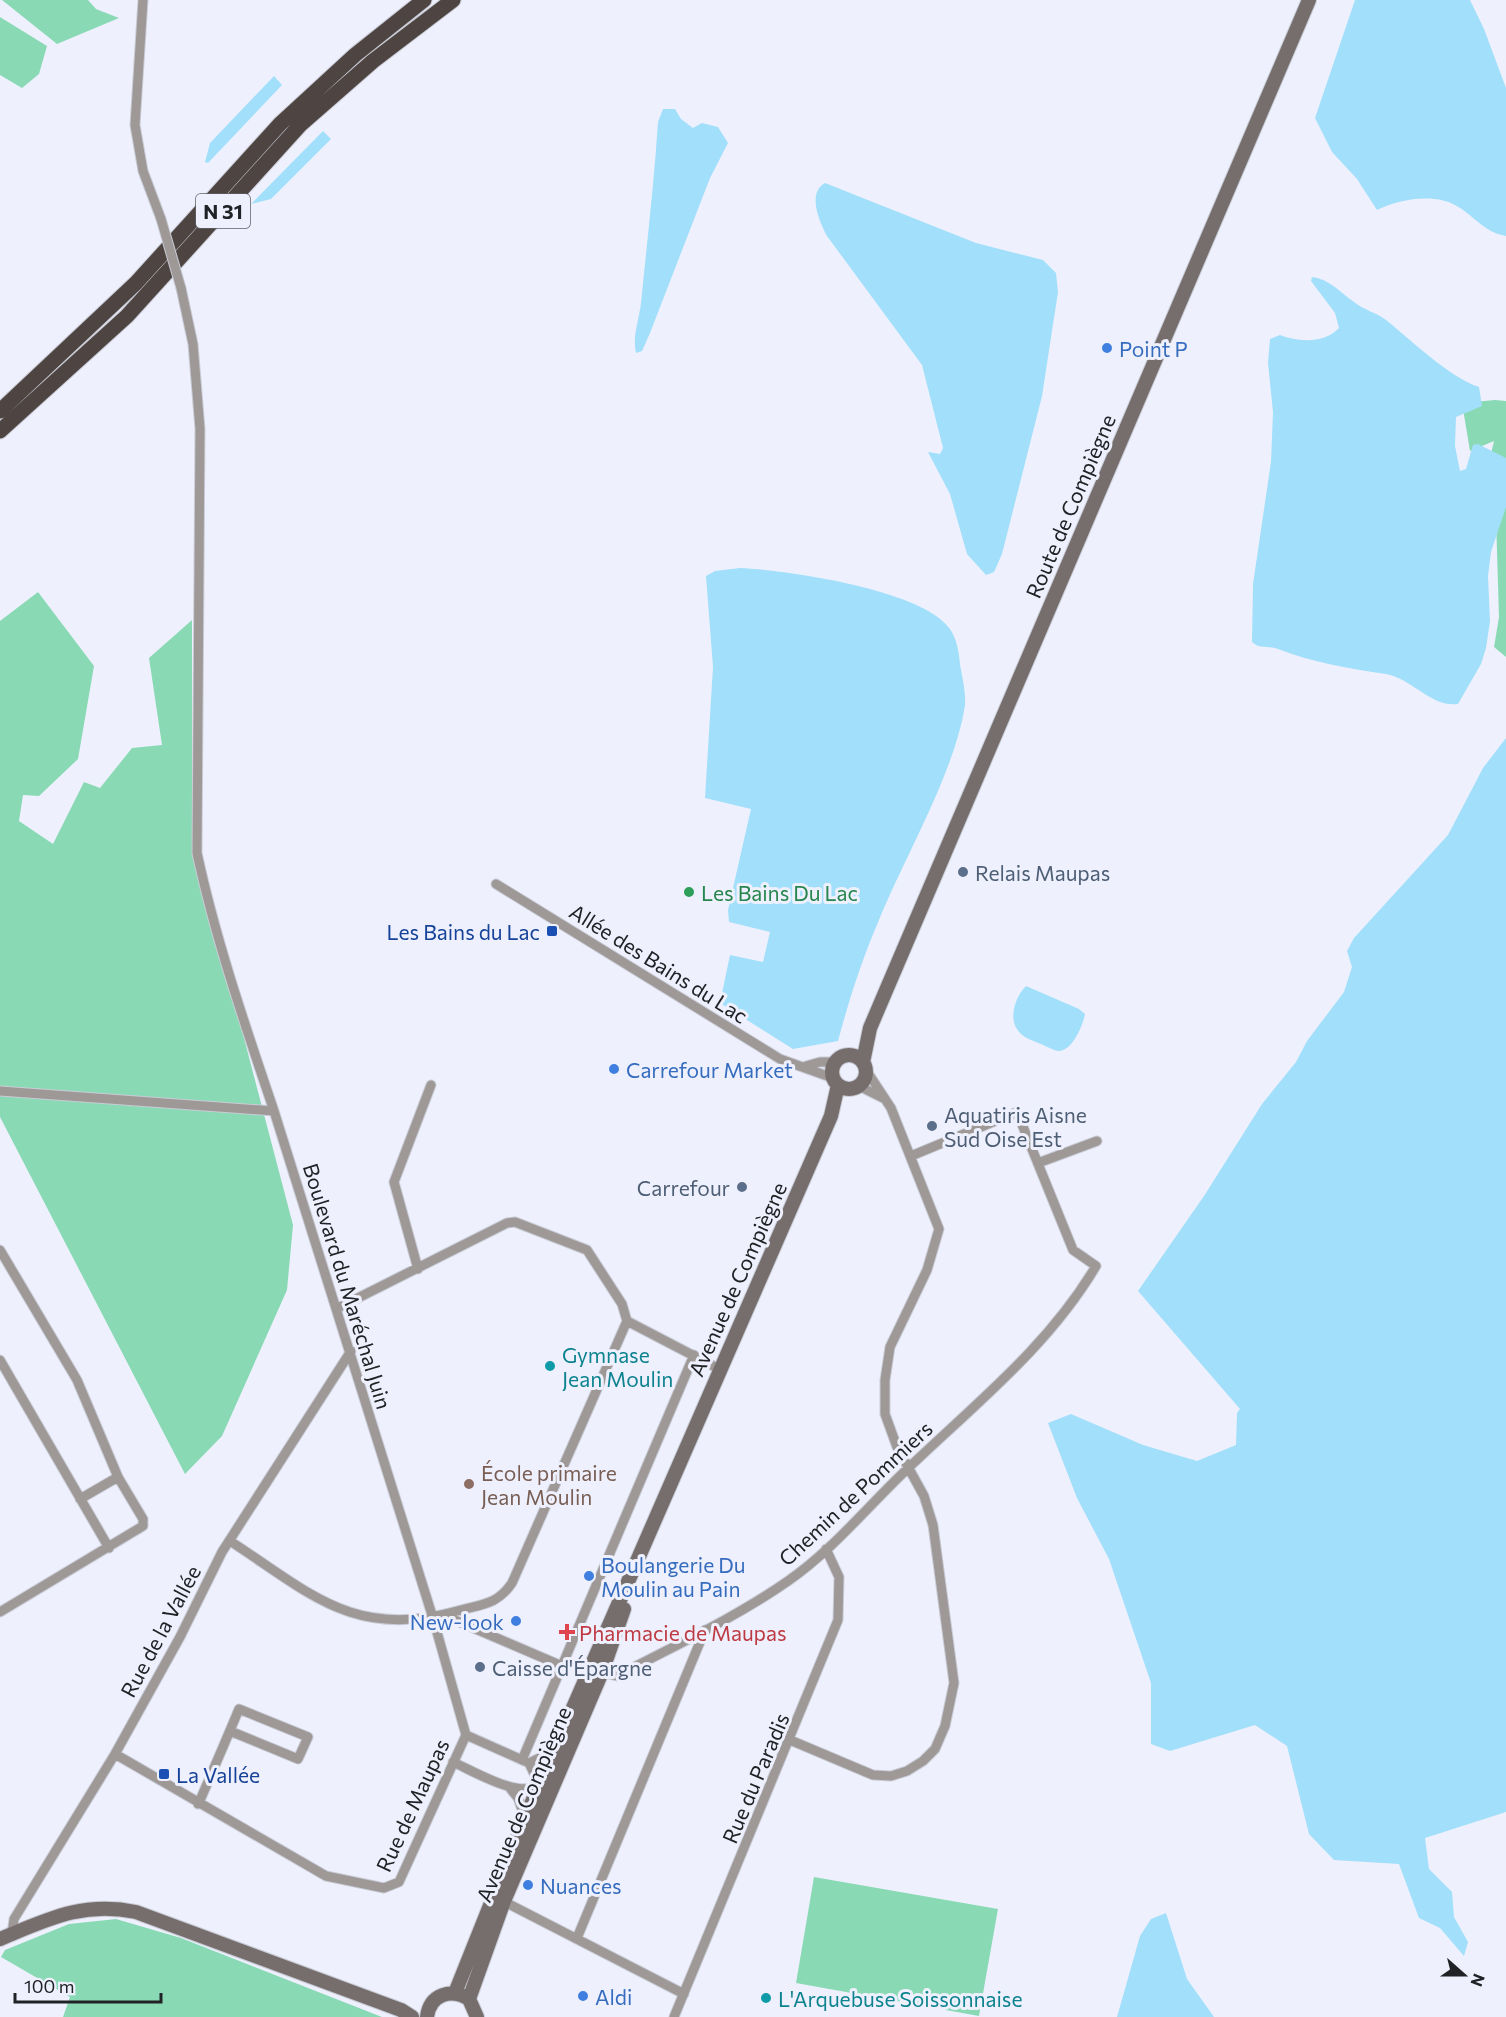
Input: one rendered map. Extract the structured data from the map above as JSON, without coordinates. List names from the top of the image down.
{
  "streets": {
    "highway": ["N 31"],
    "main road": ["Route de Compiègne", "Avenue de Compiègne"],
    "street": [
      "Allée des Bains du Lac",
      "Boulevard du Maréchal Juin",
      "Chemin de Pommiers",
      "Rue de la Vallée",
      "Rue du Paradis",
      "Rue de Maupas"
    ]
  },
  "crossings": [
    ["Allée des Bains du Lac", "Avenue de Compiègne"],
    ["Avenue de Compiègne", "Chemin de Pommiers"],
    ["Boulevard du Maréchal Juin", "Rue de la Vallée"],
    ["Boulevard du Maréchal Juin", "Rue de Maupas"],
    ["Chemin de Pommiers", "Rue du Paradis"],
    ["Rue de la Vallée", "Rue de Maupas"]
  ],
  "places": {
    "other": [
      "Point P",
      "Relais Maupas",
      "Les Bains Du Lac",
      "Carrefour Market",
      "Aquatiris Aisne Sud Oise Est",
      "Carrefour",
      "Gymnase Jean Moulin",
      "École primaire Jean Moulin",
      "Boulangerie Du Moulin au Pain",
      "New-look",
      "Caisse d'Épargne",
      "Nuances",
      "Aldi",
      "L'Arquebuse Soissonnaise"
    ],
    "transit": ["Les Bains du Lac", "La Vallée"],
    "health": ["Pharmacie de Maupas"]
  },
  "scale_bar": "100 m",
  "north": "right"
}
